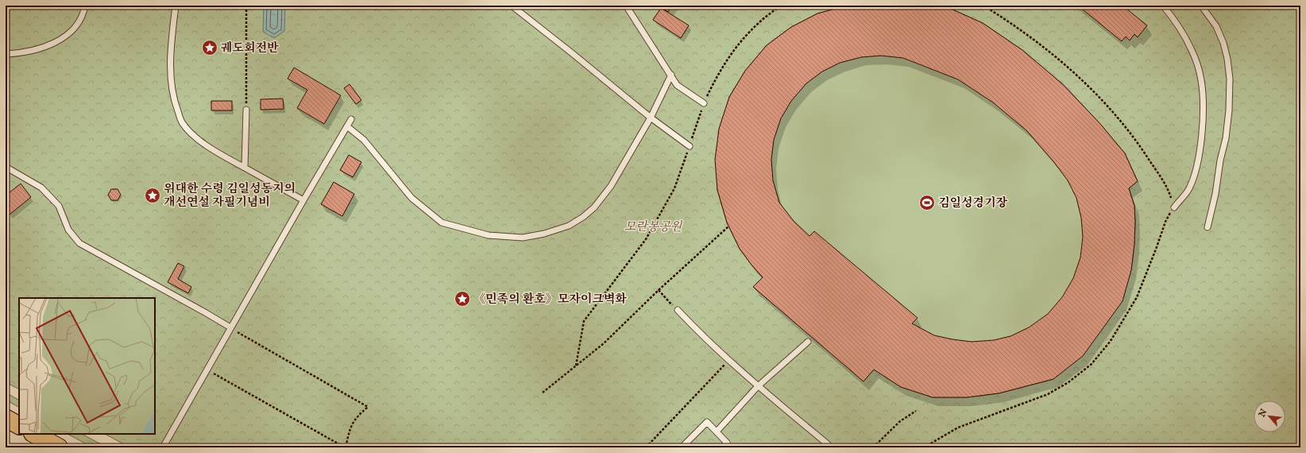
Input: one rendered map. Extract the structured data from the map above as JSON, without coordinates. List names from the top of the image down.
{
  "parks": ["모란봉공원"],
  "places": {
    "place": ["궤도회전반", "위대한 수령 김일성동지의 개선연설 자필기념비", "《민족의 환호》모자이크벽화"],
    "sports": ["김일성경기장"]
  },
  "north": "top left"
}
